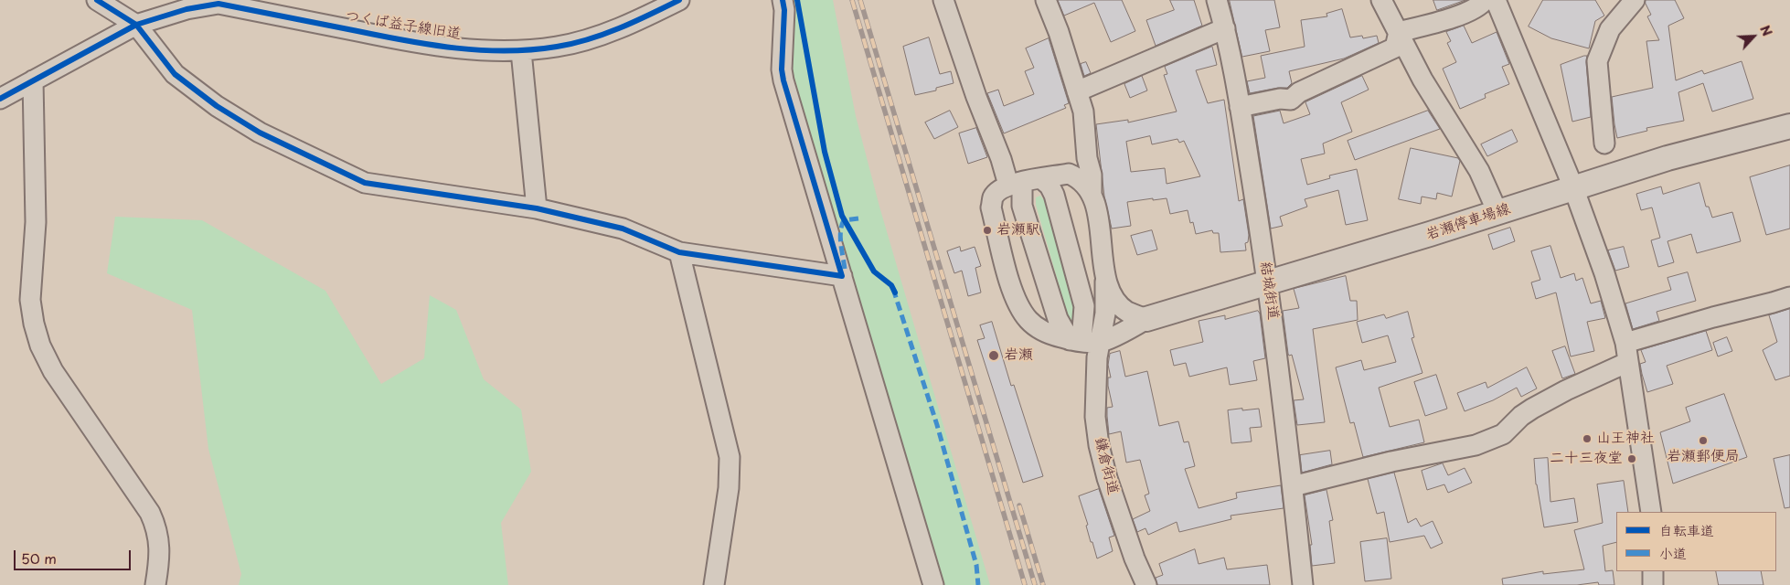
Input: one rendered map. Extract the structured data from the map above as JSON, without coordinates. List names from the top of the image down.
{
  "streets": {
    "main road": ["岩瀬停車場線"],
    "street": ["つくば益子線旧道", "結城街道", "鎌倉街道"]
  },
  "crossings": [
    ["岩瀬停車場線", "結城街道"]
  ],
  "places": [
    "岩瀬駅",
    "岩瀬",
    "山王神社",
    "岩瀬郵便局",
    "二十三夜堂"
  ],
  "legend": ["自転車道", "小道"],
  "scale_bar": "50 m",
  "north": "top right"
}
